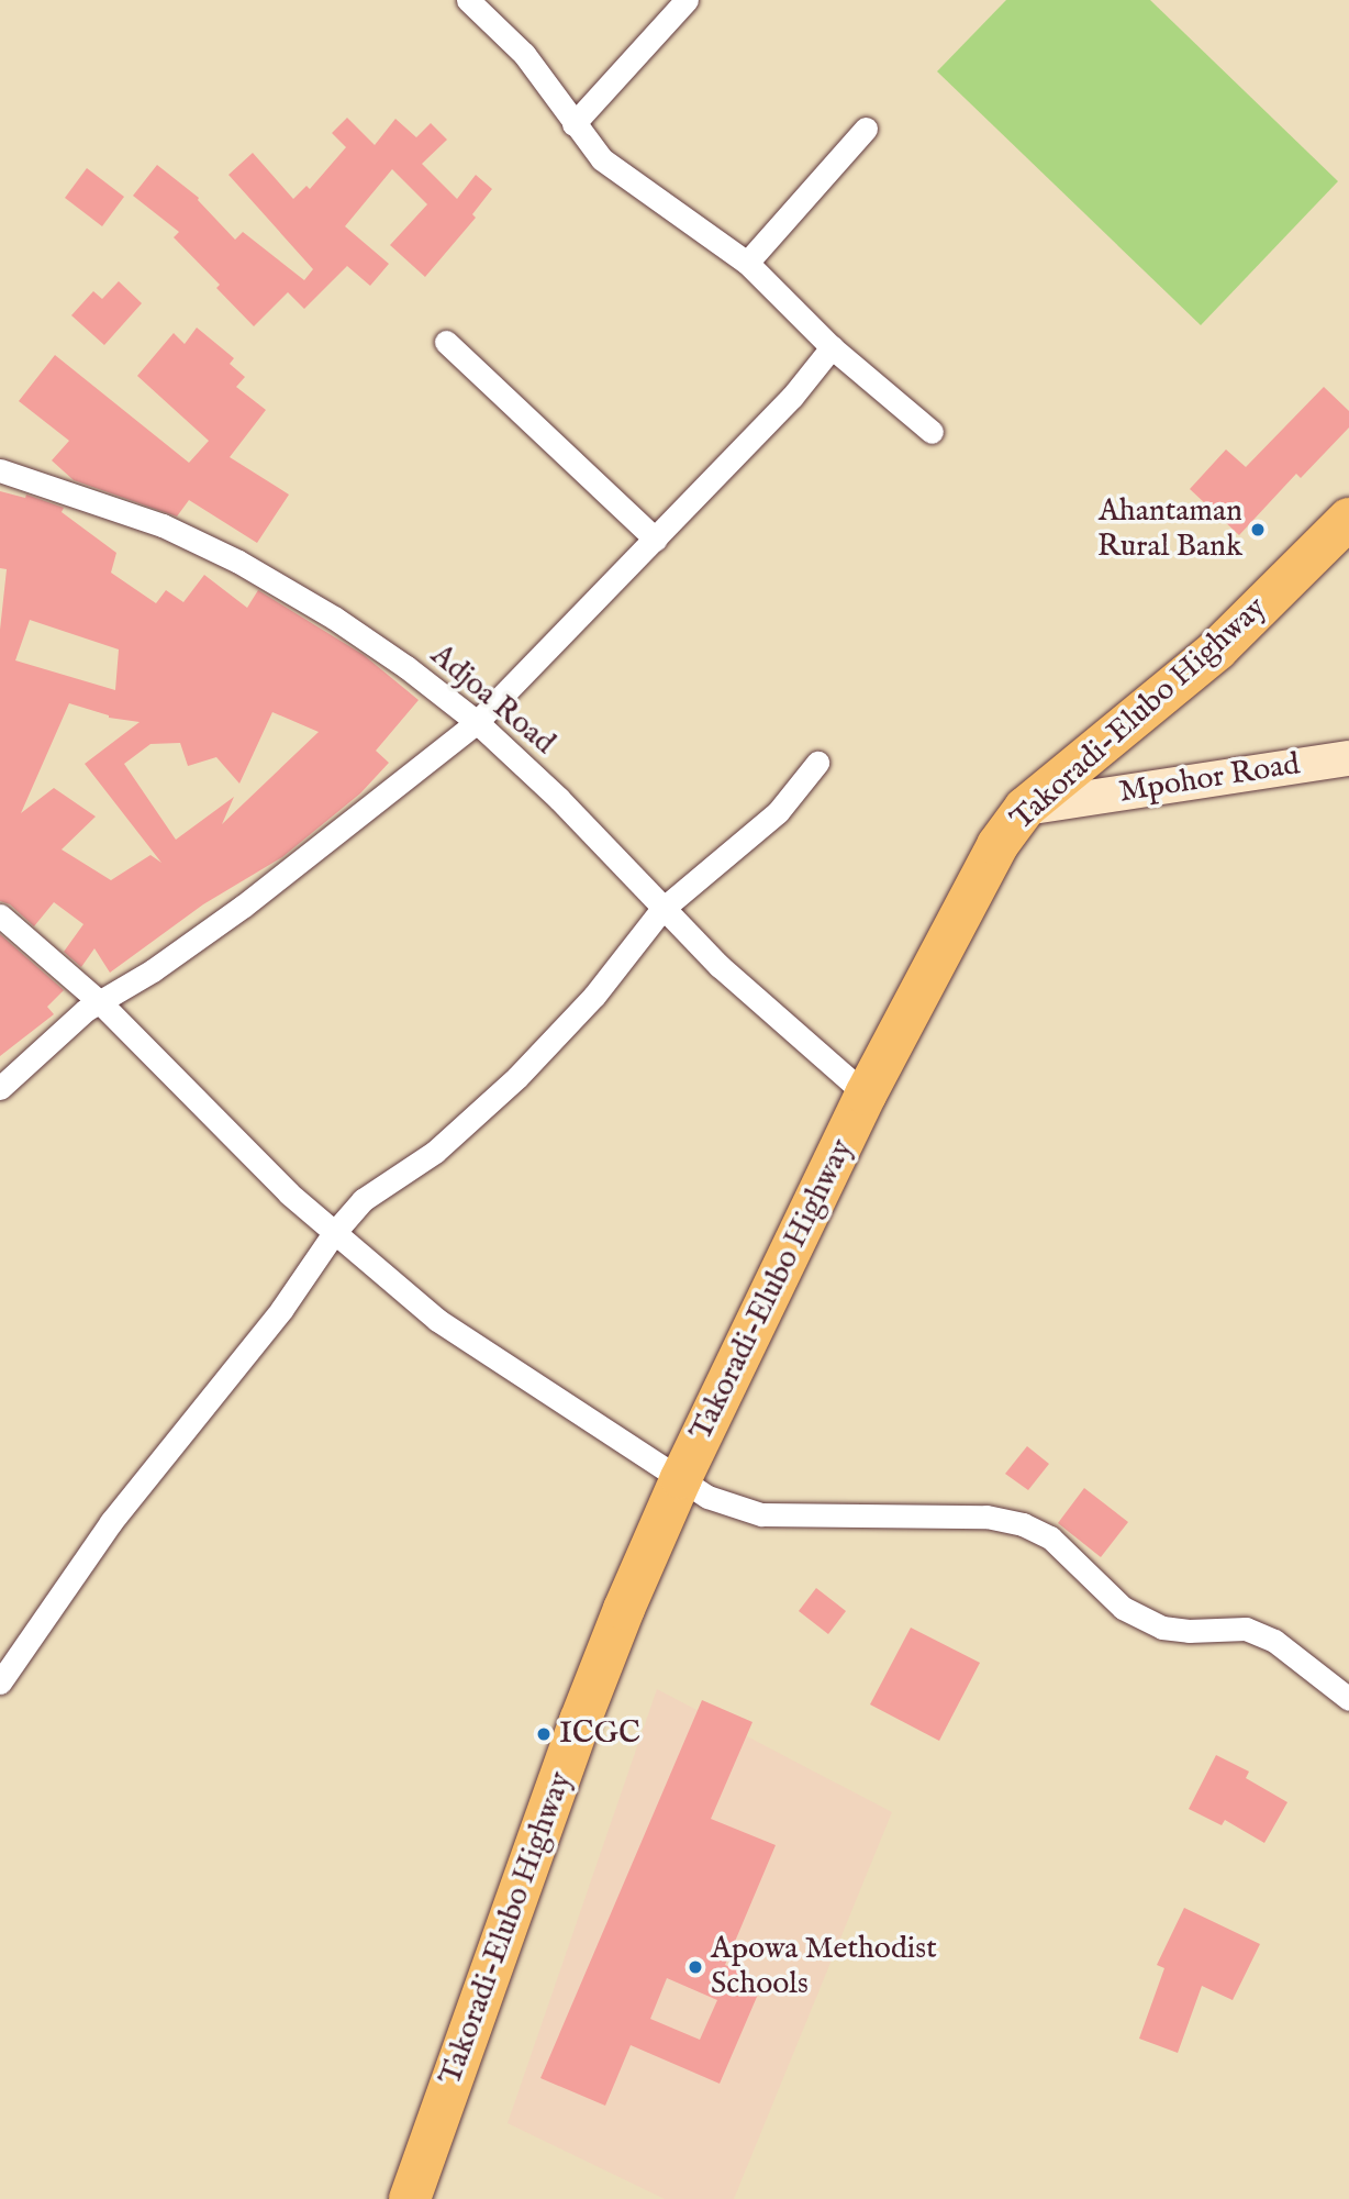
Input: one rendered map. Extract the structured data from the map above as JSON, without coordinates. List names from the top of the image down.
{
  "streets": {
    "highway": ["Takoradi-Elubo Highway"],
    "main road": ["Mpohor Road"],
    "street": ["Adjoa Road"]
  },
  "crossings": [
    ["Adjoa Road", "Takoradi-Elubo Highway"],
    ["Takoradi-Elubo Highway", "Mpohor Road"]
  ],
  "places": ["Ahantaman Rural Bank", "ICGC", "Apowa Methodist Schools"]
}
